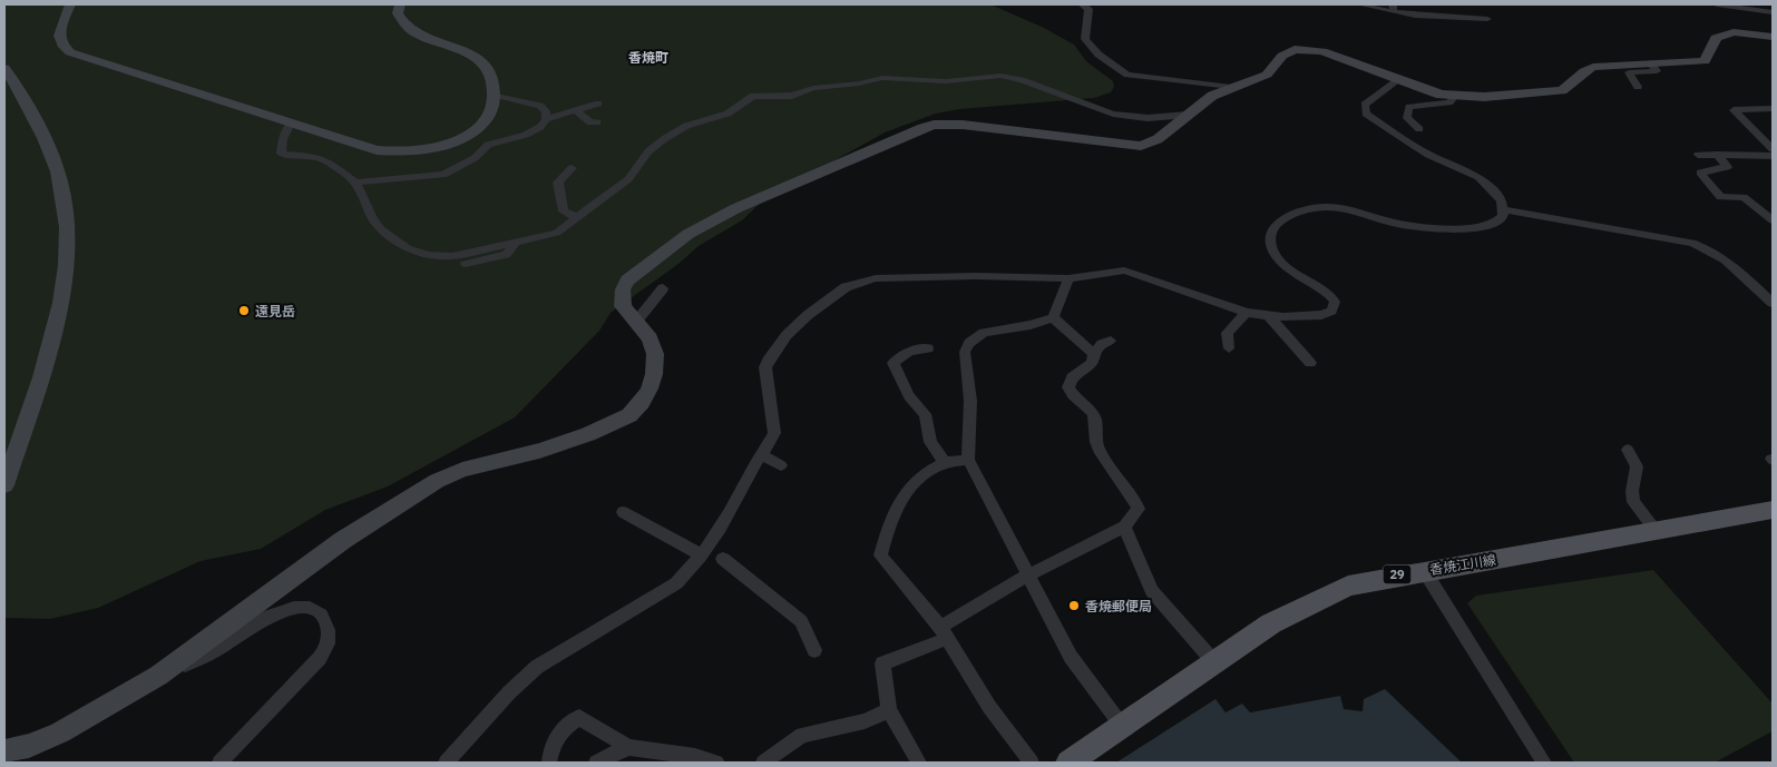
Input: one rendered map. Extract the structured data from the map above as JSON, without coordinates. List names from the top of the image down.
{
  "streets": {
    "main road": ["香焼江川線", "29"]
  },
  "districts": ["香焼町"],
  "places": ["遠見岳", "香焼郵便局"]
}
